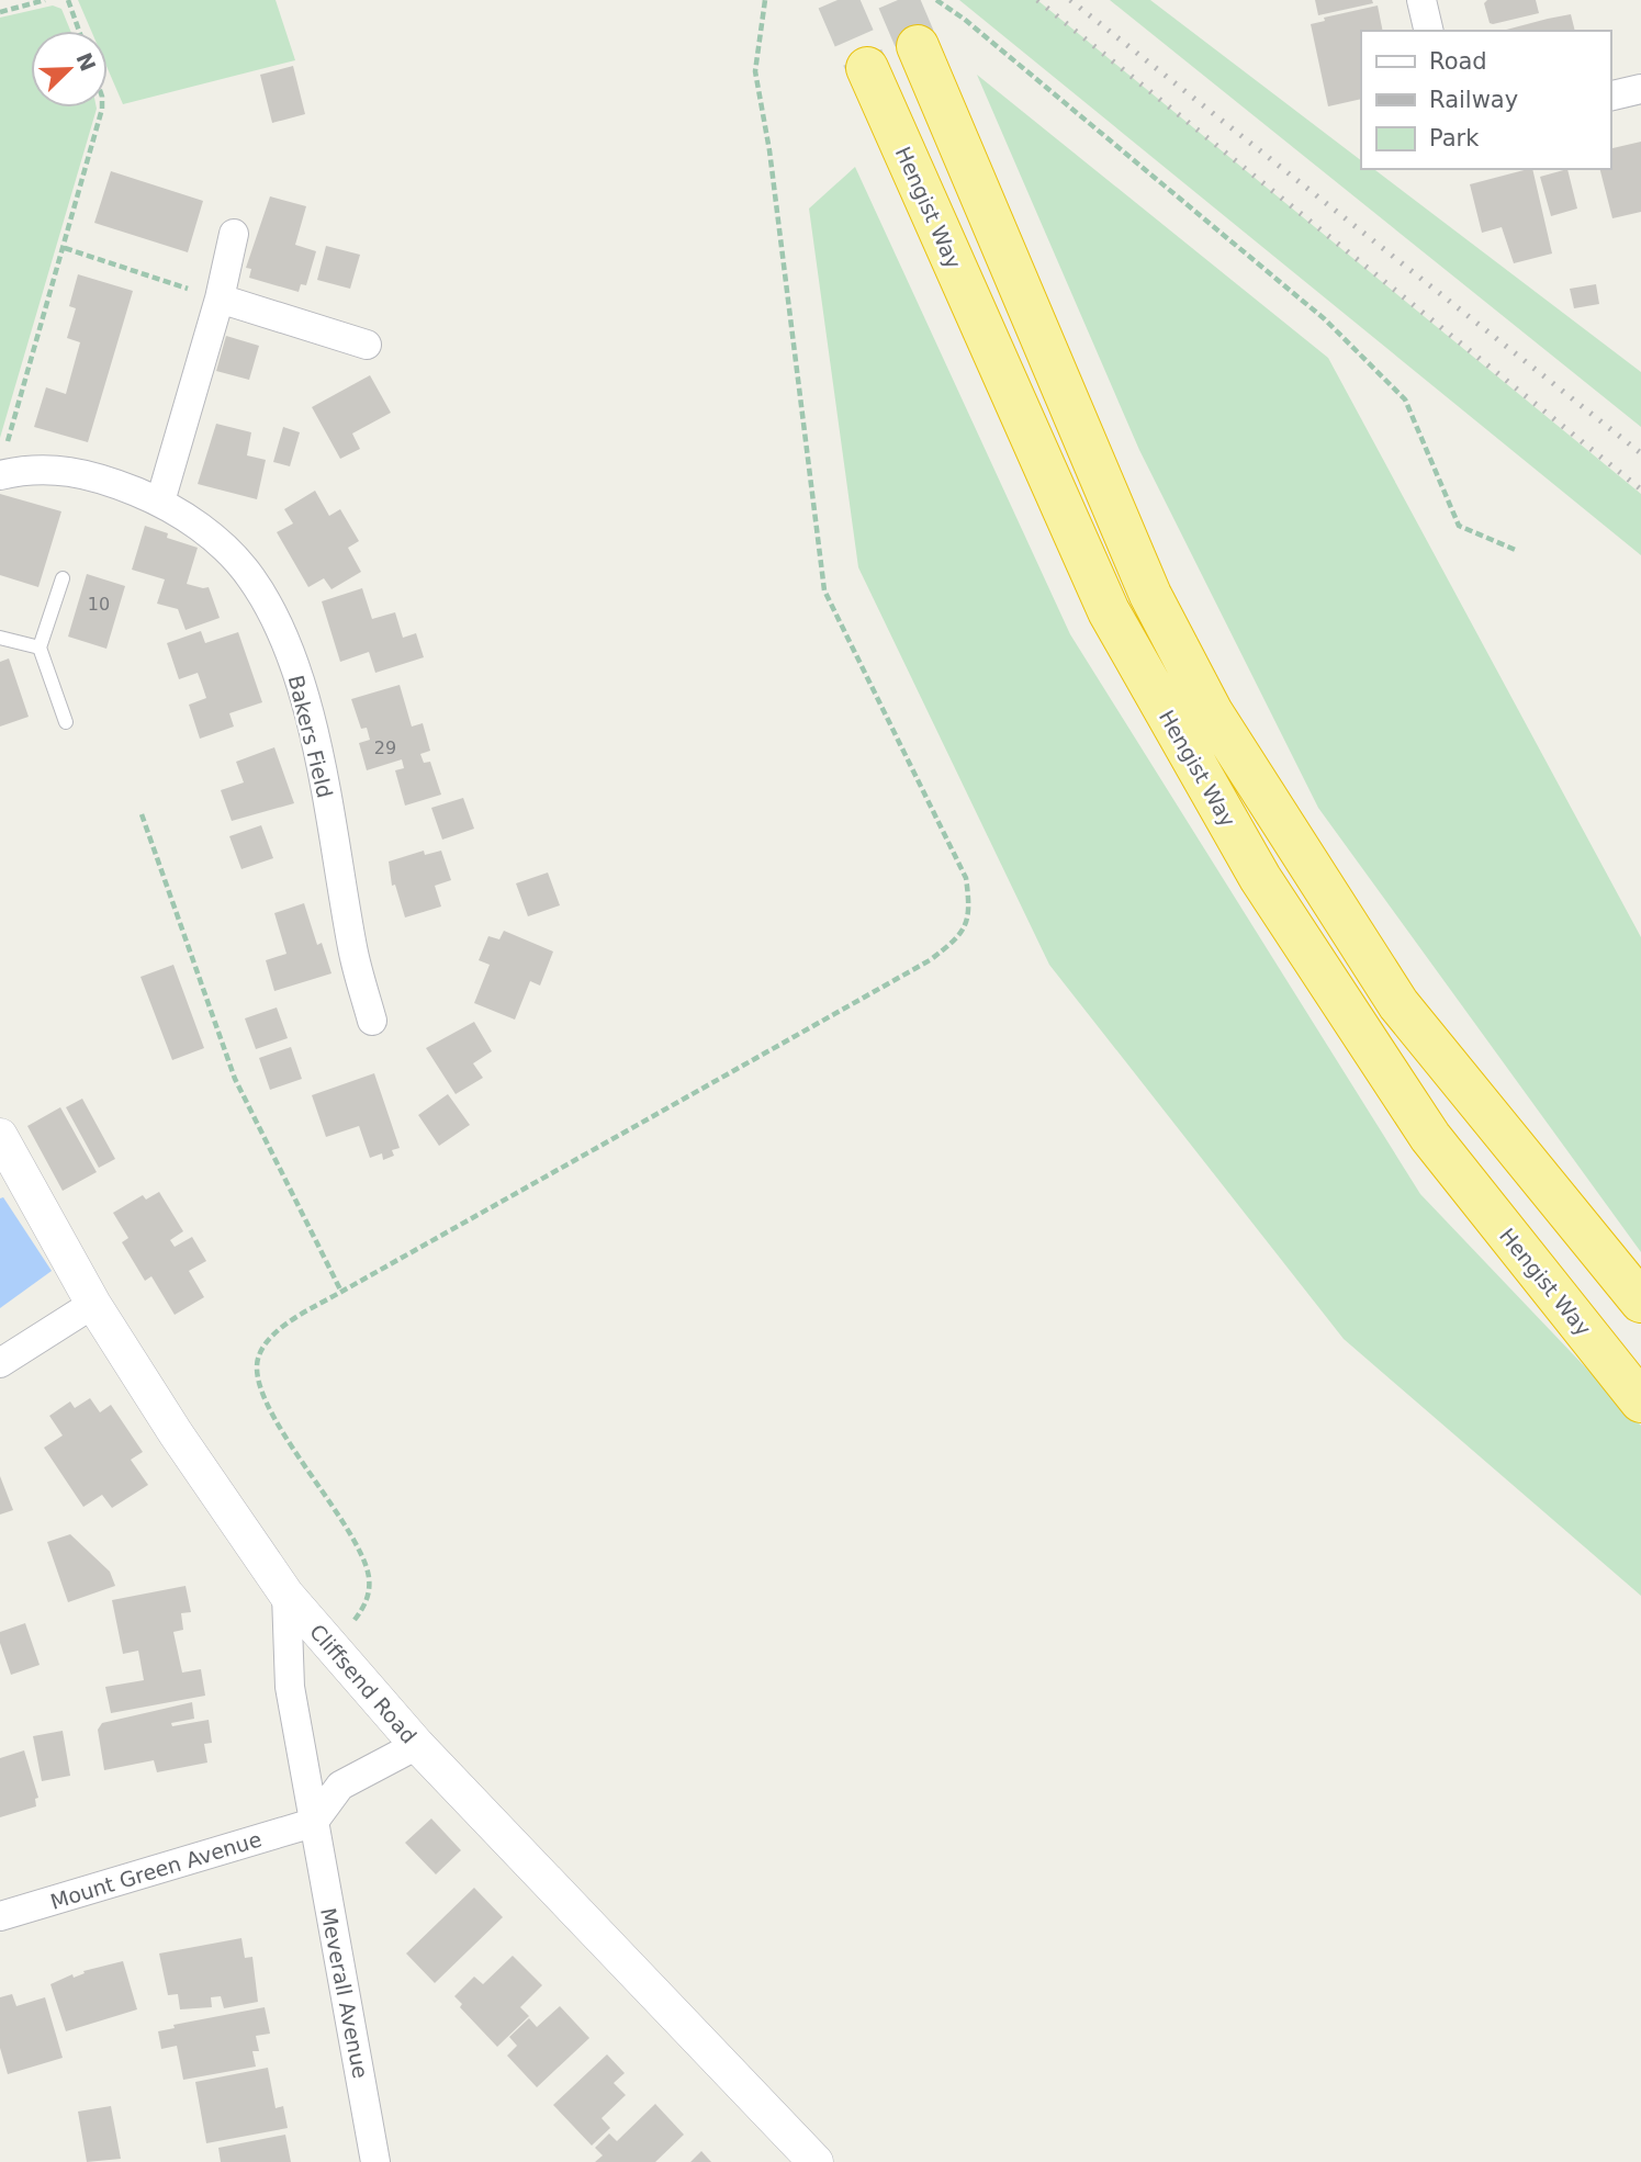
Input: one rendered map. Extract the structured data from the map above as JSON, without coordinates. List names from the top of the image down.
{
  "streets": {
    "highway": ["Hengist Way"],
    "street": [
      "Bakers Field",
      "Cliffsend Road",
      "Mount Green Avenue",
      "Meverall Avenue"
    ]
  },
  "crossings": [
    ["Cliffsend Road", "Meverall Avenue"],
    ["Mount Green Avenue", "Meverall Avenue"]
  ],
  "house_numbers": ["10", "29"],
  "legend": ["Road", "Railway", "Park"],
  "north": "top right"
}
